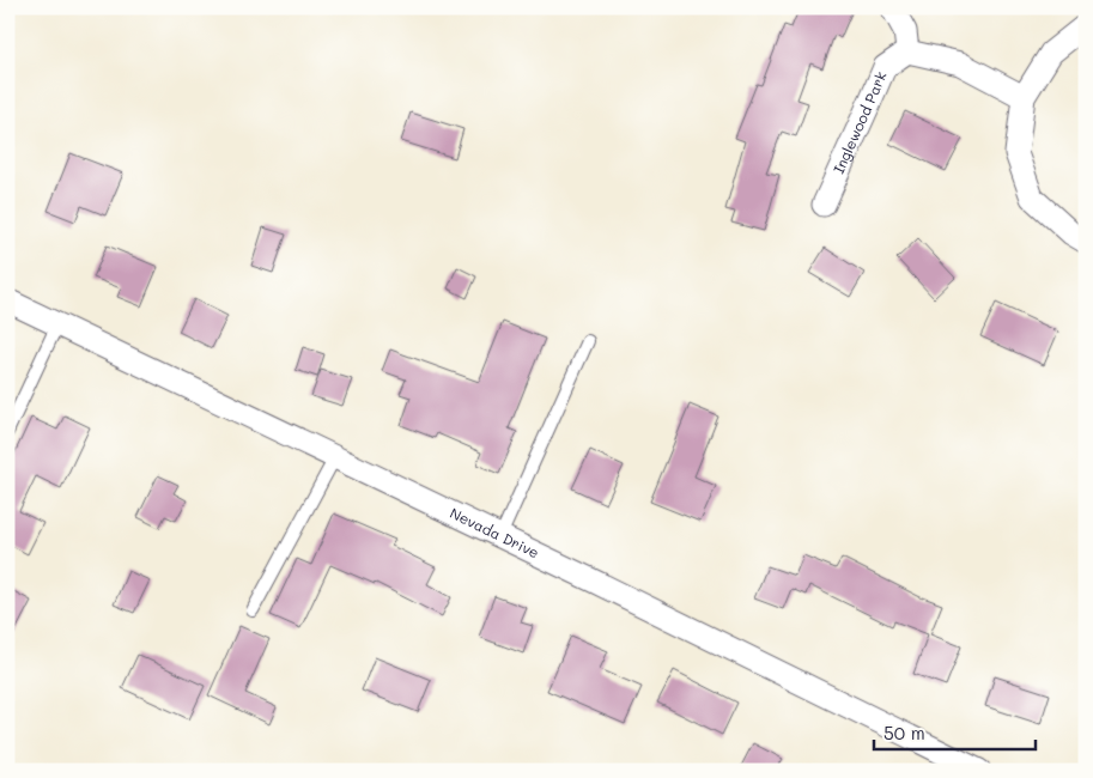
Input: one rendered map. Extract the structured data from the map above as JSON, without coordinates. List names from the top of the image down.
{
  "streets": {
    "street": ["Inglewood Park", "Nevada Drive"]
  },
  "scale_bar": "50 m"
}
